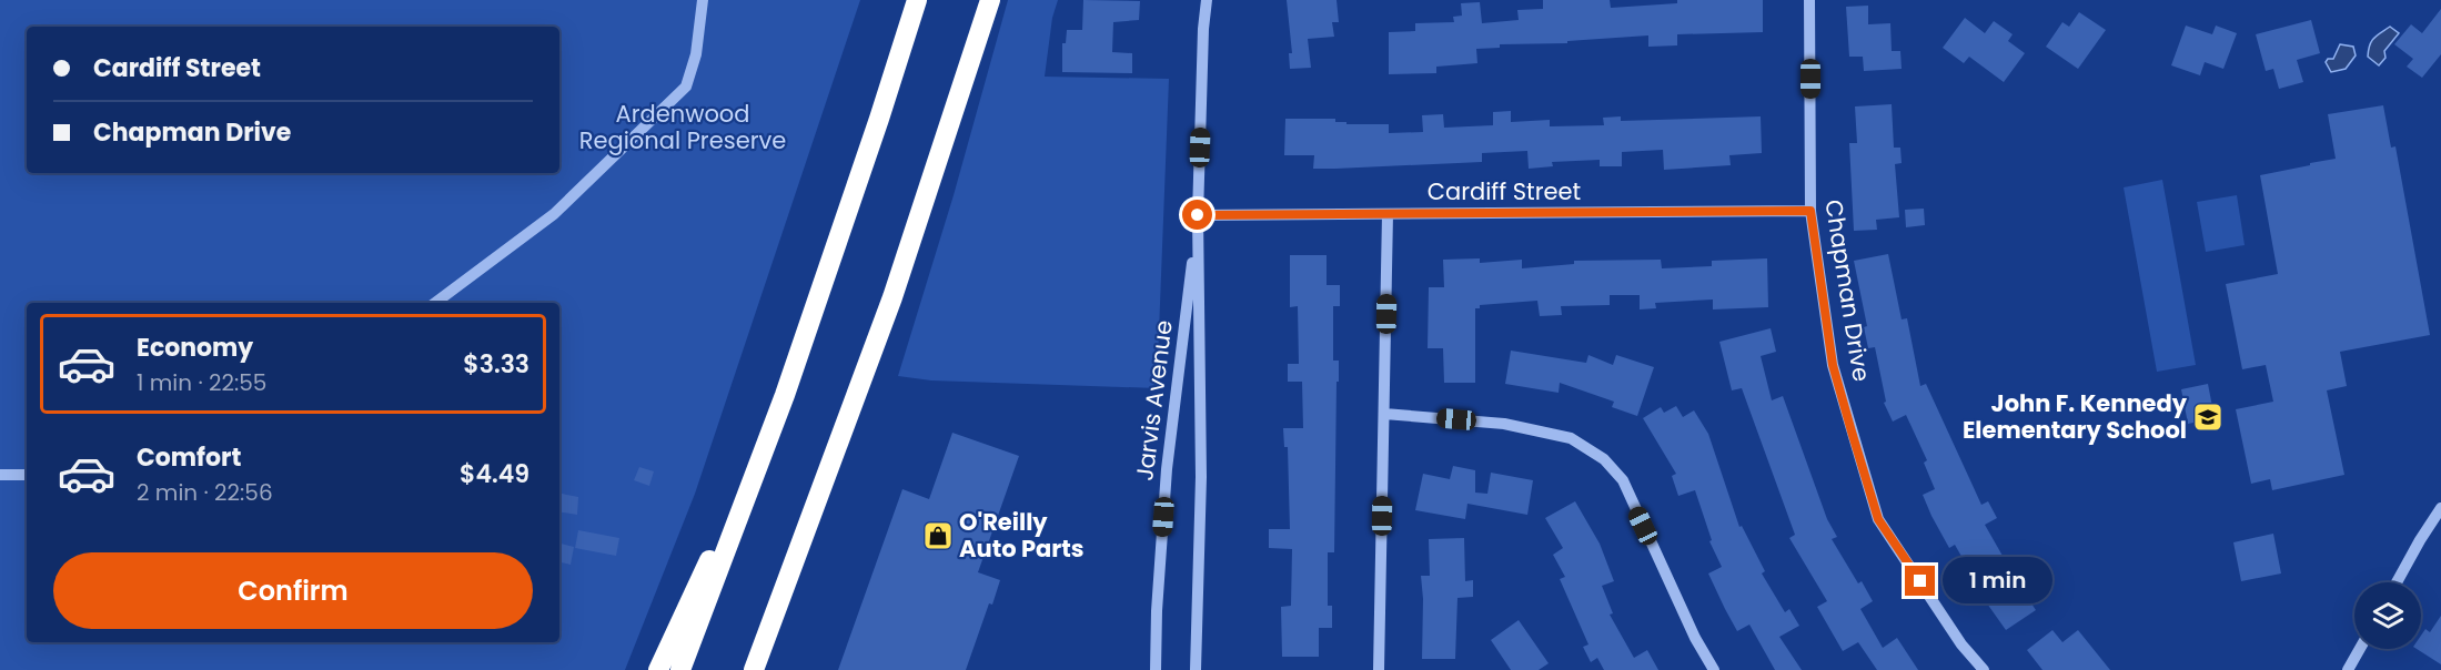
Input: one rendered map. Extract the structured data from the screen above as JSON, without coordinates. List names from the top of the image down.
{
  "streets": {
    "street": ["Cardiff Street", "Chapman Drive", "Jarvis Avenue"]
  },
  "crossings": [
    ["Cardiff Street", "Chapman Drive"],
    ["Cardiff Street", "Jarvis Avenue"]
  ],
  "parks": ["Ardenwood Regional Preserve"],
  "places": {
    "school or university": ["John F. Kennedy Elementary School"],
    "shop": ["O'Reilly Auto Parts"]
  },
  "page": {
    "banner": ["Cardiff Street", "Chapman Drive"],
    "list": [
      {
        "name": "Economy",
        "note": "1 min · 22:55",
        "value": "$3.33"
      },
      {
        "name": "Comfort",
        "note": "2 min · 22:56",
        "value": "$4.49"
      }
    ],
    "buttons": "Confirm",
    "bubble": "1 min"
  }
}
